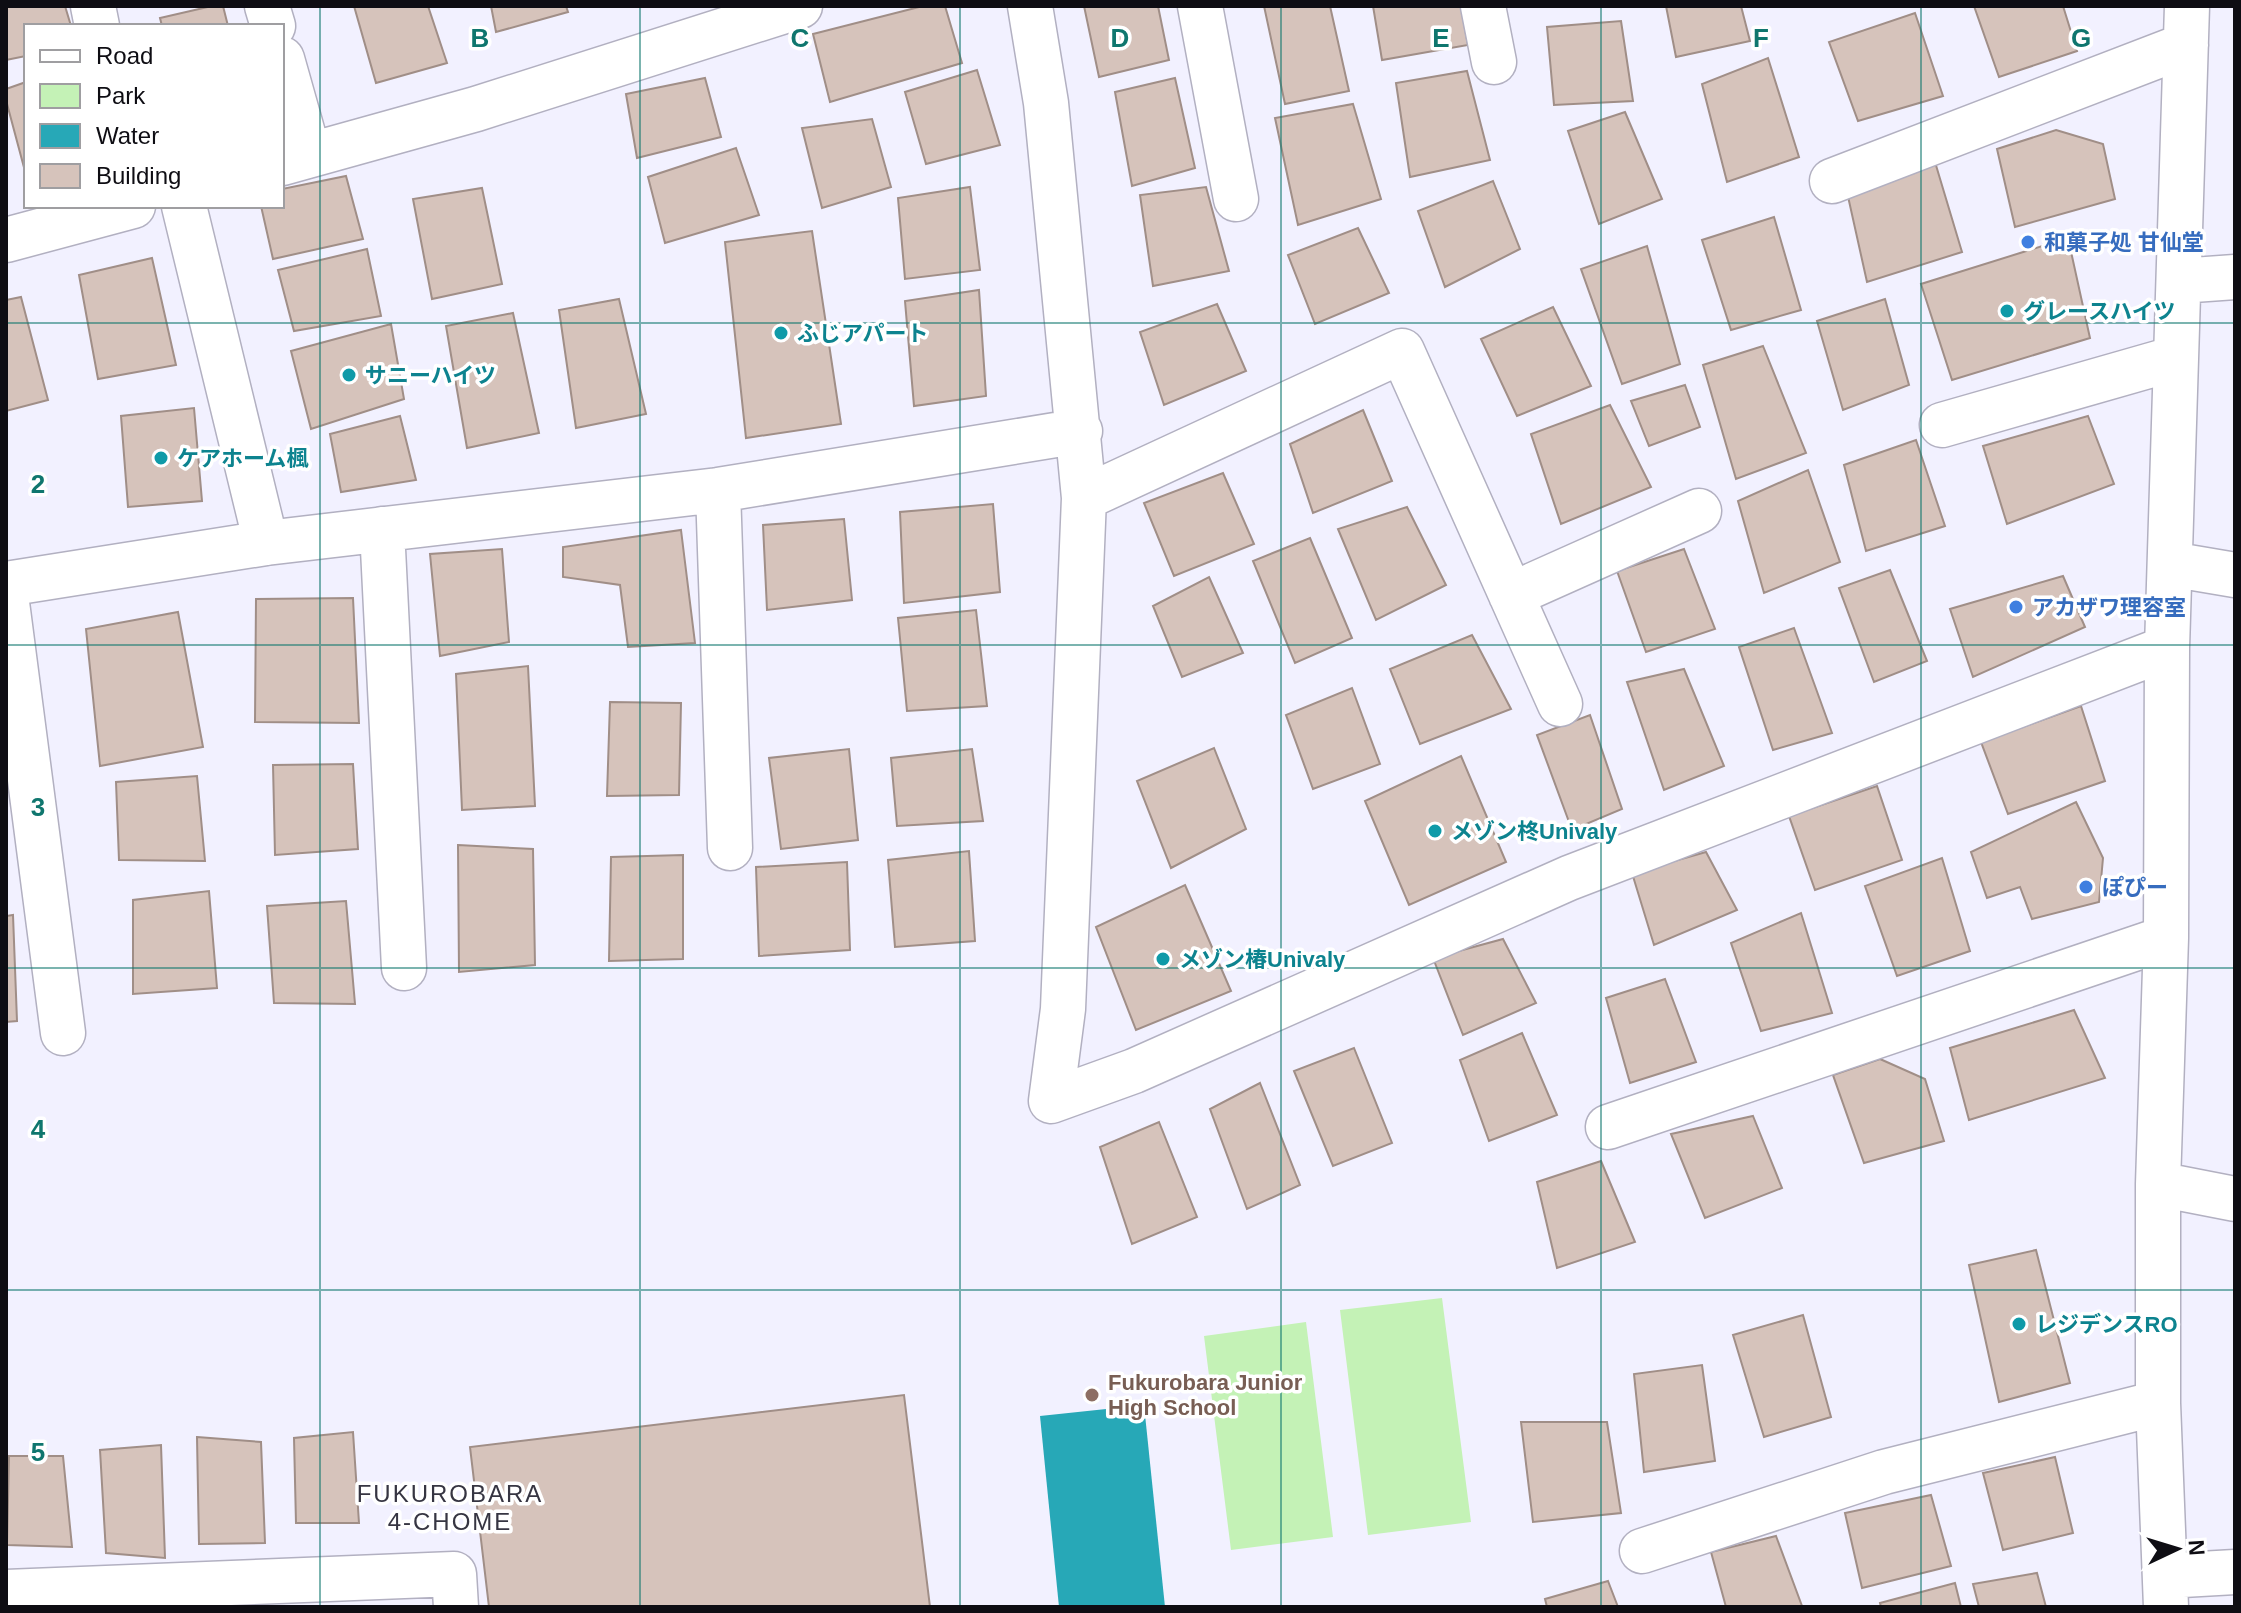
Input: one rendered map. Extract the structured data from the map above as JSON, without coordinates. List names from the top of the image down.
{
  "districts": ["FUKUROBARA 4-CHOME"],
  "places": [
    "和菓子処 甘仙堂",
    "グレースハイツ",
    "ふじアパート",
    "サニーハイツ",
    "ケアホーム楓",
    "アカザワ理容室",
    "メゾン柊Univaly",
    "ぽぴー",
    "メゾン椿Univaly",
    "レジデンスRO",
    "Fukurobara Junior High School"
  ],
  "legend": [
    "Road",
    "Park",
    "Water",
    "Building"
  ],
  "north": "right",
  "grid": {
    "columns": [
      "B",
      "C",
      "D",
      "E",
      "F",
      "G"
    ],
    "rows": [
      "2",
      "3",
      "4",
      "5"
    ]
  }
}
